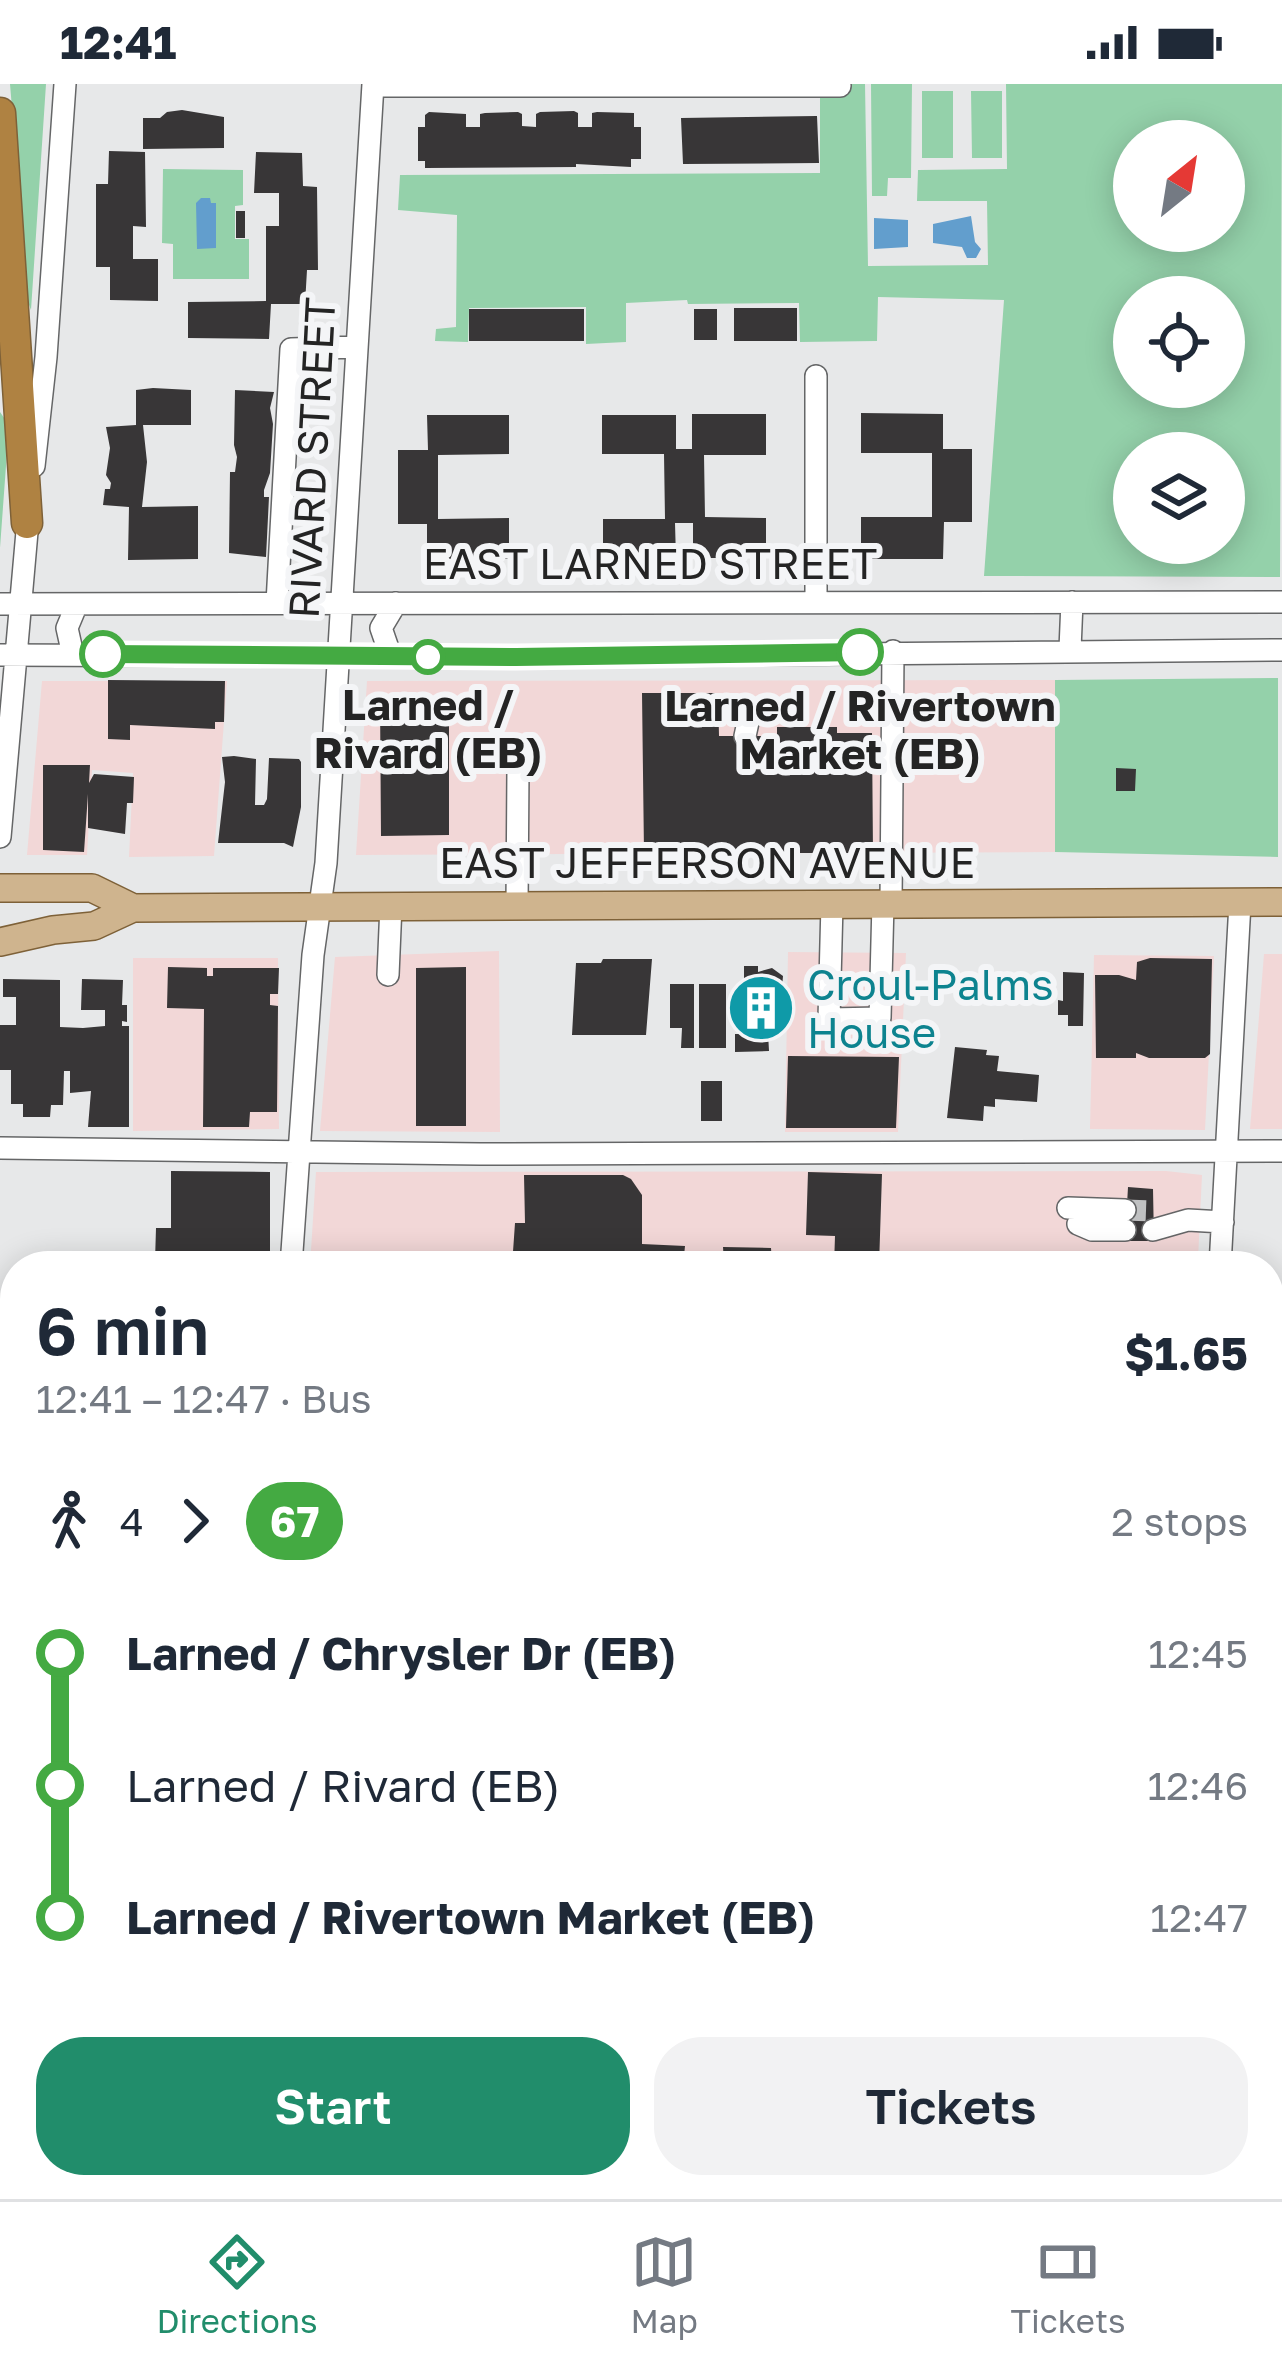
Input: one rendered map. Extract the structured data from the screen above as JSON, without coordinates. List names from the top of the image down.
{
  "streets": {
    "main road": ["EAST JEFFERSON AVENUE"],
    "street": ["RIVARD STREET", "EAST LARNED STREET"]
  },
  "crossings": [
    ["RIVARD STREET", "EAST LARNED STREET"],
    ["RIVARD STREET", "EAST JEFFERSON AVENUE"]
  ],
  "places": {
    "other": ["Larned / Rivertown Market (EB)", "Larned / Rivard (EB)"],
    "building": ["Croul-Palms House"]
  },
  "lines": ["bus line 67"],
  "north": "top right",
  "page": {
    "status": "12:41",
    "heading": ["6 min", "12:41 – 12:47 · Bus", "$1.65"],
    "legs": ["4", "67", "2 stops"],
    "list": [
      {
        "name": "Larned / Chrysler Dr (EB)",
        "value": "12:45"
      },
      {
        "name": "Larned / Rivard (EB)",
        "value": "12:46"
      },
      {
        "name": "Larned / Rivertown Market (EB)",
        "value": "12:47"
      }
    ],
    "buttons": ["Start", "Tickets"],
    "tabs": ["Directions", "Map", "Tickets"]
  }
}
